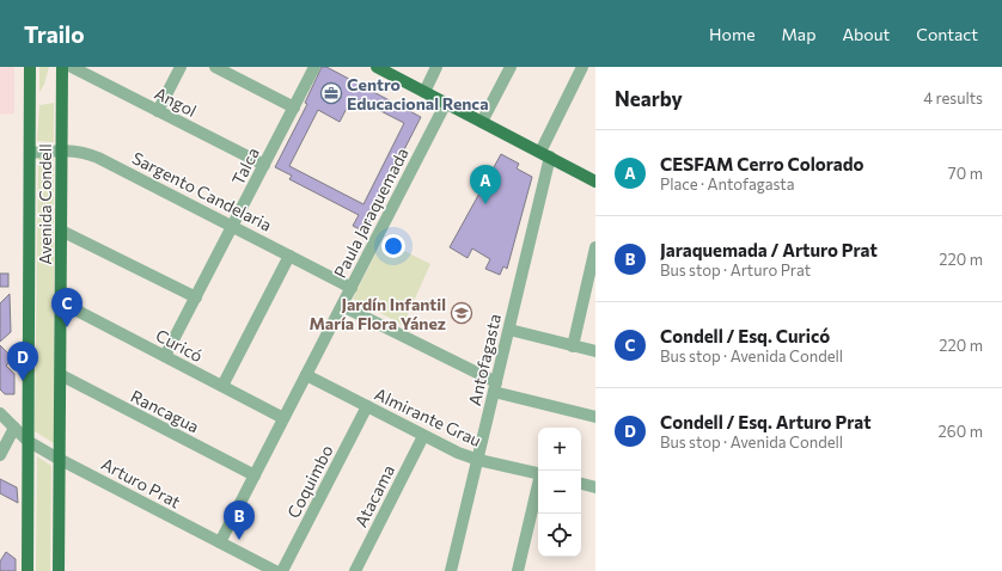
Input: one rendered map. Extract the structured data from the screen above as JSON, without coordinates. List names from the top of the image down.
{
  "streets": {
    "main road": ["Avenida Condell"],
    "street": [
      "Angol",
      "Talca",
      "Sargento Candelaria",
      "Paula Jaraquemada",
      "Curicó",
      "Antofagasta",
      "Rancagua",
      "Almirante Grau",
      "Coquimbo",
      "Arturo Prat",
      "Atacama"
    ]
  },
  "crossings": [
    ["Angol", "Talca"],
    ["Talca", "Sargento Candelaria"],
    ["Talca", "Curicó"],
    ["Sargento Candelaria", "Avenida Condell"],
    ["Sargento Candelaria", "Paula Jaraquemada"],
    ["Avenida Condell", "Curicó"],
    ["Avenida Condell", "Rancagua"],
    ["Avenida Condell", "Arturo Prat"],
    ["Paula Jaraquemada", "Curicó"],
    ["Paula Jaraquemada", "Rancagua"],
    ["Paula Jaraquemada", "Almirante Grau"],
    ["Paula Jaraquemada", "Arturo Prat"],
    ["Antofagasta", "Almirante Grau"],
    ["Almirante Grau", "Coquimbo"],
    ["Almirante Grau", "Atacama"]
  ],
  "places": {
    "office": ["Centro Educacional Renca"],
    "school or university": ["Jardín Infantil María Flora Yánez"]
  },
  "page": {
    "header": "Trailo",
    "nav": [
      "Home",
      "Map",
      "About",
      "Contact"
    ],
    "heading": ["Nearby", "4 results"],
    "list": [
      {
        "mark": "A",
        "name": "CESFAM Cerro Colorado",
        "note": "Place · Antofagasta",
        "value": "70 m"
      },
      {
        "mark": "B",
        "name": "Jaraquemada / Arturo Prat",
        "note": "Bus stop · Arturo Prat",
        "value": "220 m"
      },
      {
        "mark": "C",
        "name": "Condell / Esq. Curicó",
        "note": "Bus stop · Avenida Condell",
        "value": "220 m"
      },
      {
        "mark": "D",
        "name": "Condell / Esq. Arturo Prat",
        "note": "Bus stop · Avenida Condell",
        "value": "260 m"
      }
    ],
    "pins": [
      "A",
      "C",
      "D",
      "B"
    ],
    "map_buttons": ["+", "−"]
  }
}
